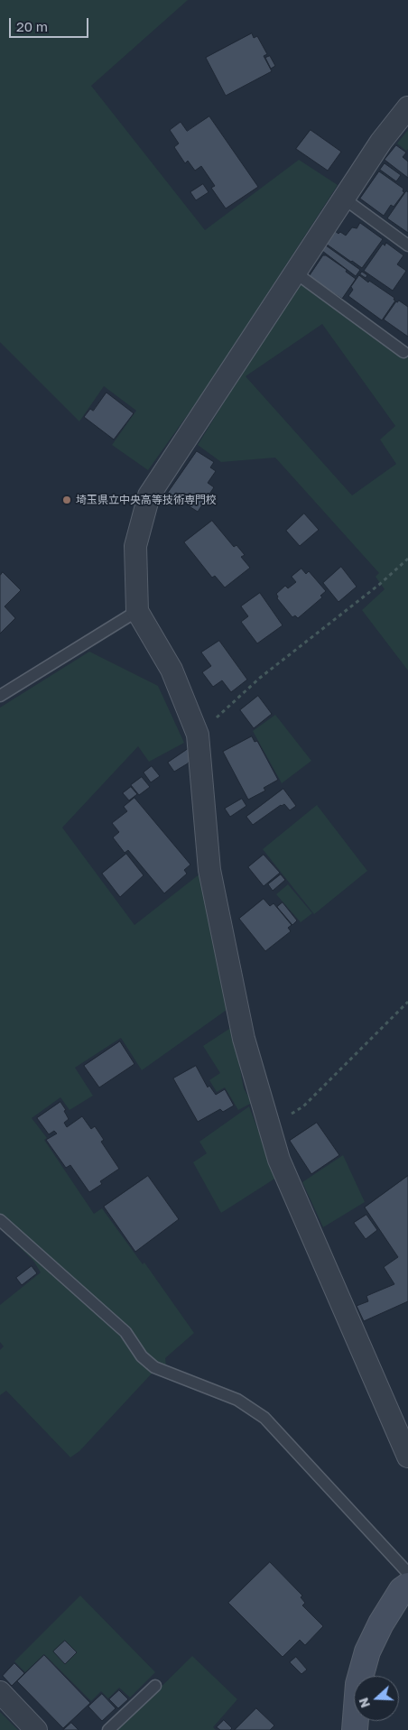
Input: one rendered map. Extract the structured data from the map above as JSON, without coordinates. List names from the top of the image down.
{
  "places": ["埼玉県立中央高等技術専門校"],
  "scale_bar": "20 m",
  "north": "left"
}
